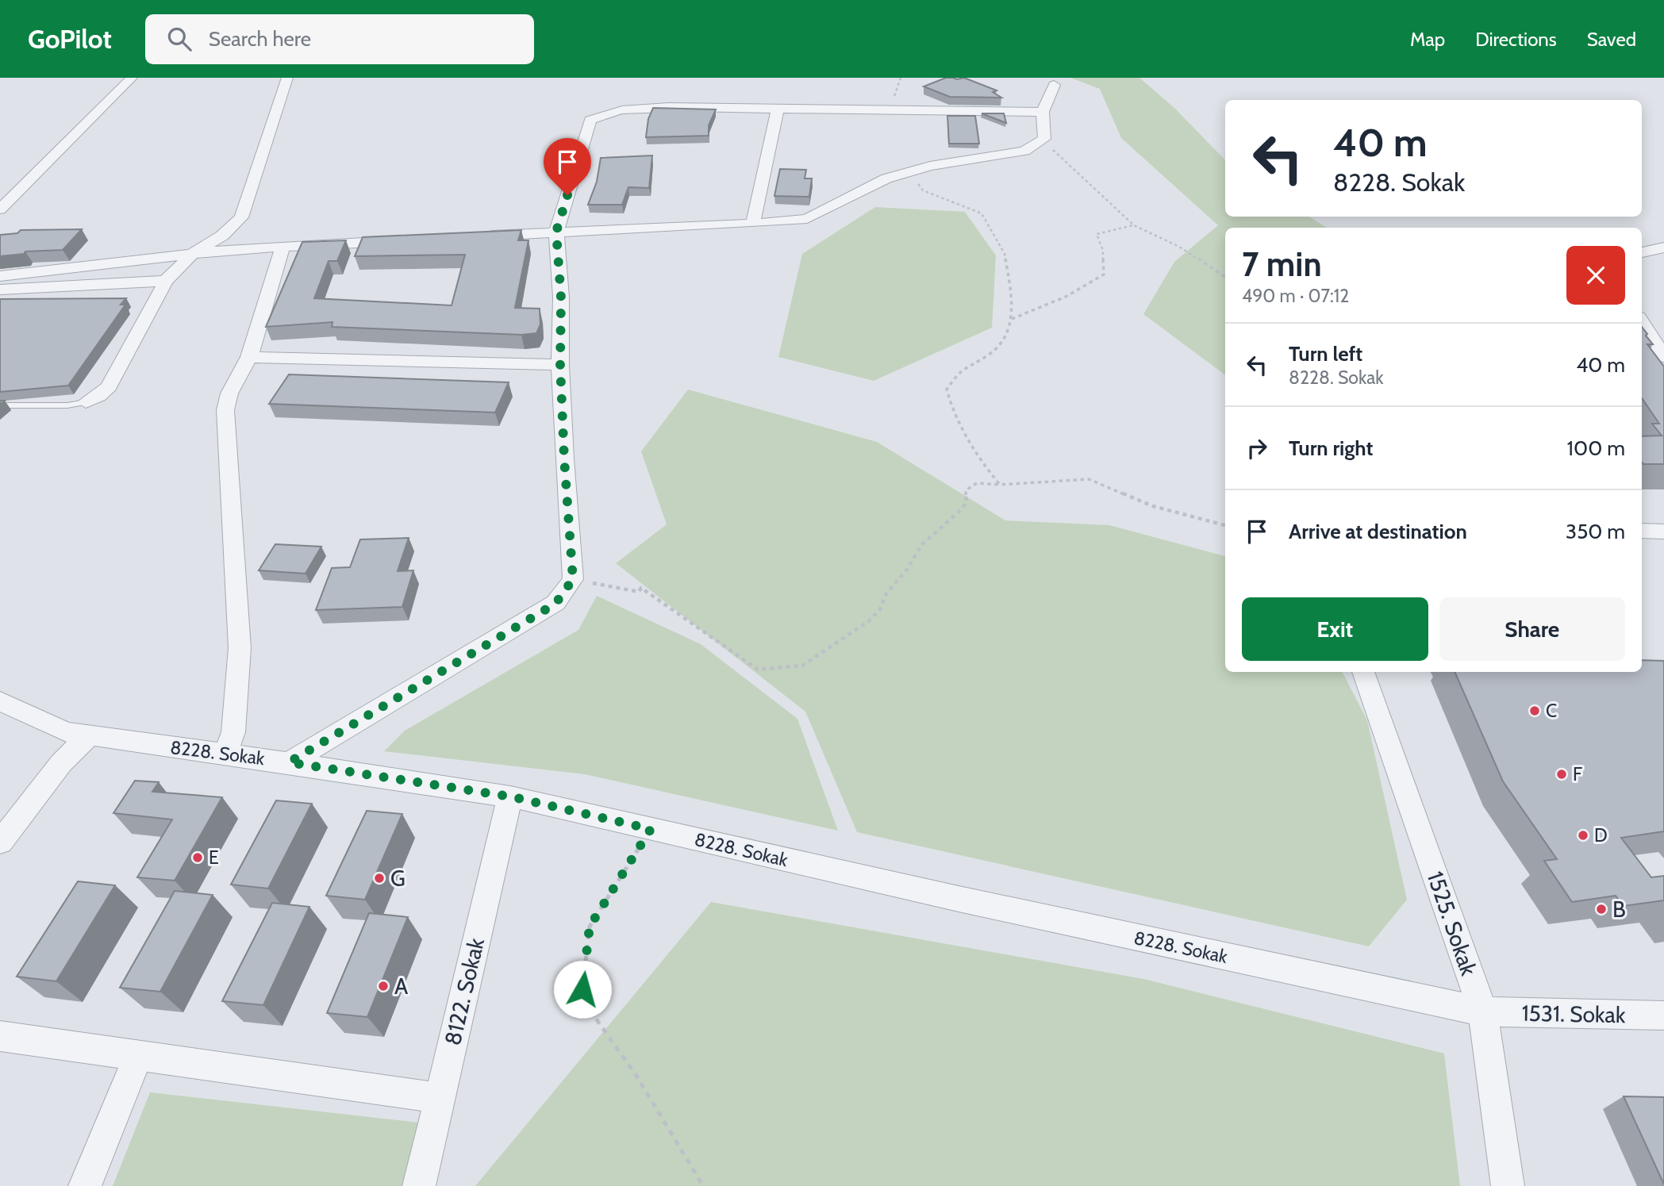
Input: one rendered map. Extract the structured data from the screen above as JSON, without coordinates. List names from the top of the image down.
{
  "streets": {
    "street": [
      "8228. Sokak",
      "1525. Sokak",
      "8122. Sokak",
      "1531. Sokak"
    ]
  },
  "crossings": [
    ["8228. Sokak", "1525. Sokak"],
    ["8228. Sokak", "8122. Sokak"],
    ["8228. Sokak", "1531. Sokak"],
    ["1525. Sokak", "1531. Sokak"]
  ],
  "places": [
    "C",
    "F",
    "D",
    "E",
    "G",
    "B",
    "A"
  ],
  "page": {
    "header": "GoPilot",
    "search": "Search here",
    "nav": ["Map", "Directions", "Saved"],
    "turn": ["40 m", "8228. Sokak"],
    "heading": ["7 min", "490 m · 07:12"],
    "list": [
      {
        "name": "Turn left",
        "note": "8228. Sokak",
        "value": "40 m"
      },
      {
        "name": "Turn right",
        "value": "100 m"
      },
      {
        "name": "Arrive at destination",
        "value": "350 m"
      }
    ],
    "buttons": ["Exit", "Share"]
  }
}
